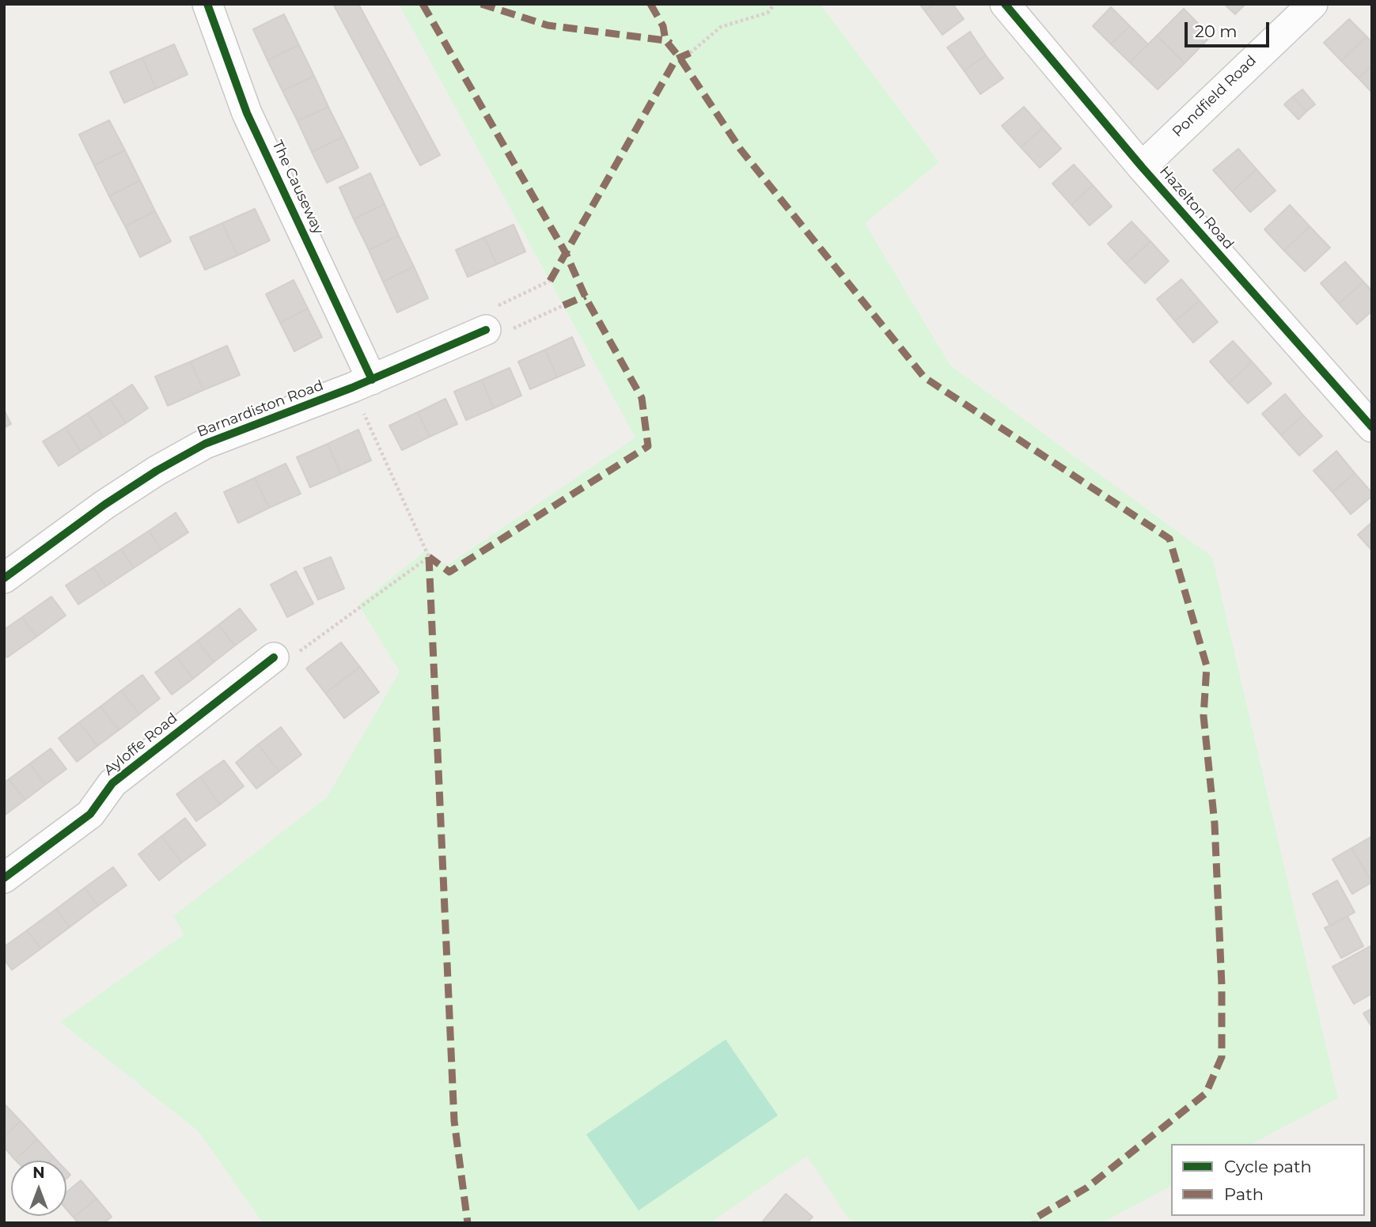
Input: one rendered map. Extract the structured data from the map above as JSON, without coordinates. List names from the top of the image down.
{
  "streets": {
    "street": [
      "Pondfield Road",
      "The Causeway",
      "Hazelton Road",
      "Barnardiston Road",
      "Ayloffe Road"
    ]
  },
  "crossings": [
    ["Pondfield Road", "Hazelton Road"],
    ["The Causeway", "Barnardiston Road"]
  ],
  "legend": ["Cycle path", "Path"],
  "scale_bar": "20 m",
  "north": "top"
}
